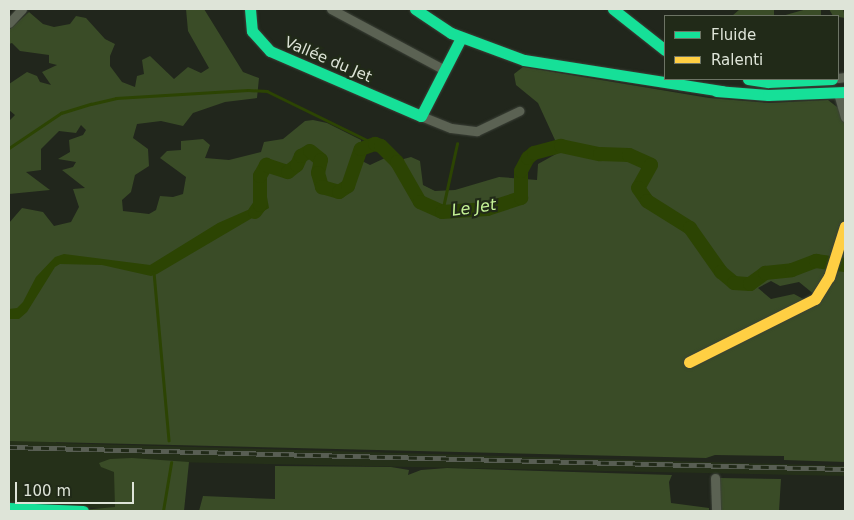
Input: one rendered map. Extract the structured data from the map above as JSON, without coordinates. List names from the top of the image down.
{
  "streets": {
    "street": ["Vallée du Jet"]
  },
  "water": ["Le Jet"],
  "legend": ["Fluide", "Ralenti"],
  "scale_bar": "100 m"
}
